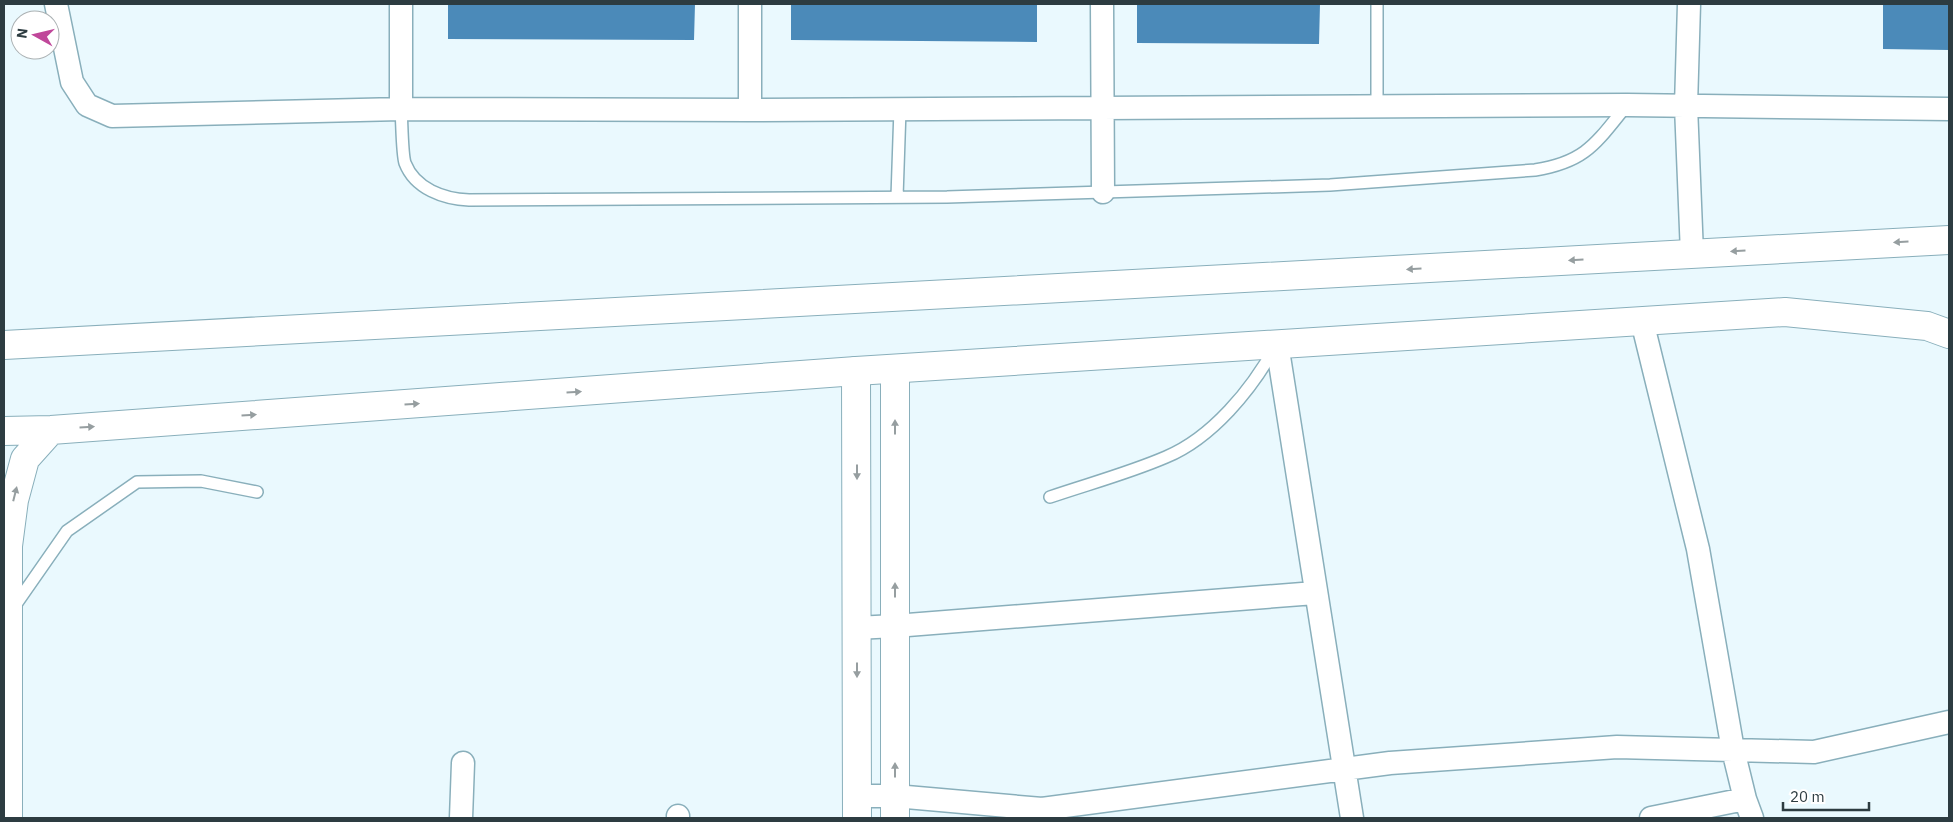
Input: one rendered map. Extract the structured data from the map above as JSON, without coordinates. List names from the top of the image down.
{
  "scale_bar": "20 m",
  "north": "left"
}
